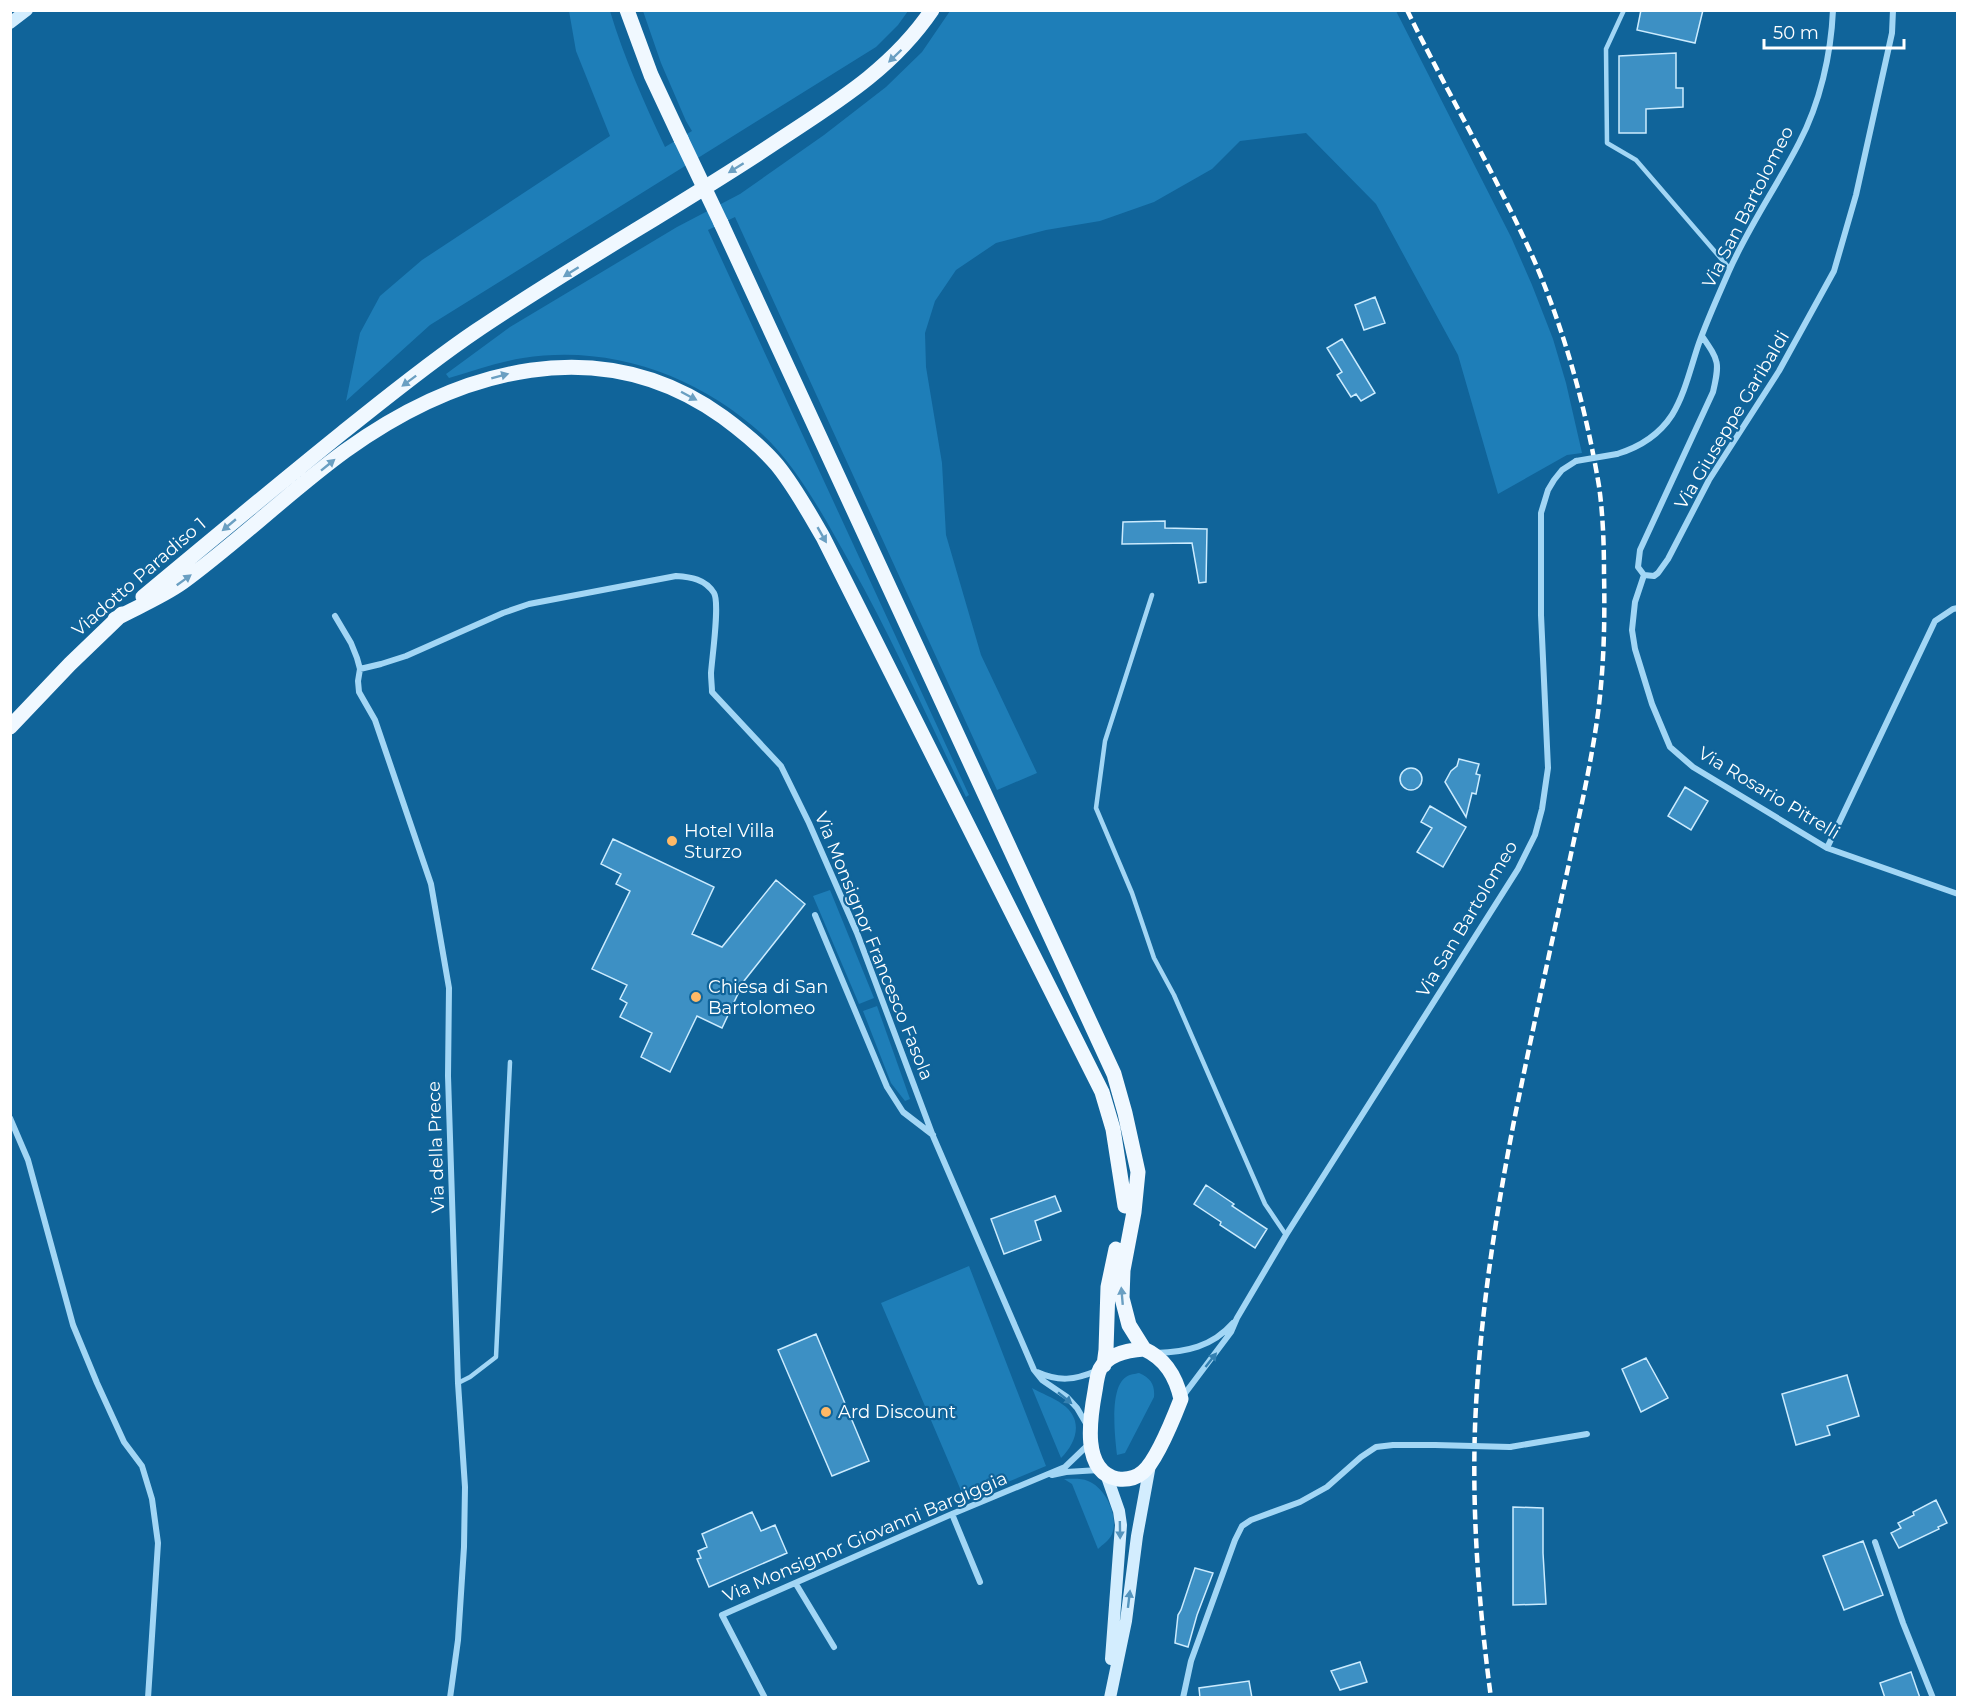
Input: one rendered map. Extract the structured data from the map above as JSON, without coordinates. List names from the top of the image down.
{
  "streets": {
    "main road": ["Viadotto Paradiso 1"],
    "street": [
      "Via San Bartolomeo",
      "Via Giuseppe Garibaldi",
      "Via Rosario Pitrelli",
      "Via Monsignor Francesco Fasola",
      "Via della Prece",
      "Via Monsignor Giovanni Bargiggia"
    ]
  },
  "crossings": [
    ["Via San Bartolomeo", "Via Giuseppe Garibaldi"],
    ["Via Giuseppe Garibaldi", "Via Rosario Pitrelli"],
    ["Via Monsignor Francesco Fasola", "Via della Prece"]
  ],
  "one_way": ["Viadotto Paradiso 1"],
  "places": ["Hotel Villa Sturzo", "Chiesa di San Bartolomeo", "Ard Discount"],
  "scale_bar": "50 m"
}
